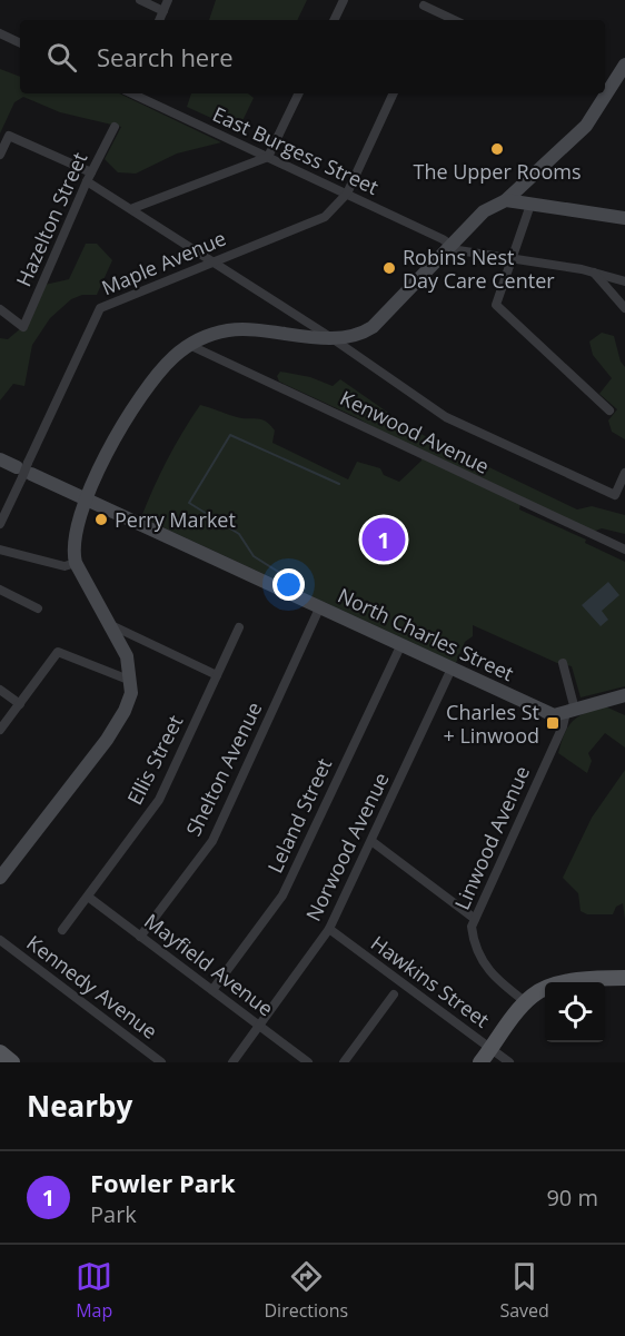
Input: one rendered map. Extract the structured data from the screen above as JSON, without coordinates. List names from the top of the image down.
{
  "streets": {
    "main road": ["North Charles Street"],
    "street": [
      "East Burgess Street",
      "Hazelton Street",
      "Maple Avenue",
      "Kenwood Avenue",
      "Ellis Street",
      "Shelton Avenue",
      "Leland Street",
      "Linwood Avenue",
      "Norwood Avenue",
      "Mayfield Avenue",
      "Hawkins Street",
      "Kennedy Avenue"
    ]
  },
  "crossings": [
    ["East Burgess Street", "Maple Avenue"],
    ["Maple Avenue", "North Charles Street"],
    ["North Charles Street", "Shelton Avenue"],
    ["North Charles Street", "Leland Street"],
    ["North Charles Street", "Linwood Avenue"],
    ["North Charles Street", "Norwood Avenue"],
    ["Ellis Street", "Mayfield Avenue"],
    ["Shelton Avenue", "Mayfield Avenue"],
    ["Leland Street", "Mayfield Avenue"],
    ["Norwood Avenue", "Mayfield Avenue"],
    ["Norwood Avenue", "Hawkins Street"]
  ],
  "places": {
    "other": ["The Upper Rooms", "Robins Nest Day Care Center", "Perry Market"],
    "transit": ["Charles St + Linwood"]
  },
  "page": {
    "search": "Search here",
    "pins": "1",
    "heading": "Nearby",
    "list": [
      {
        "mark": "1",
        "name": "Fowler Park",
        "note": "Park",
        "value": "90 m"
      }
    ],
    "nav": ["Map", "Directions", "Saved"]
  }
}
